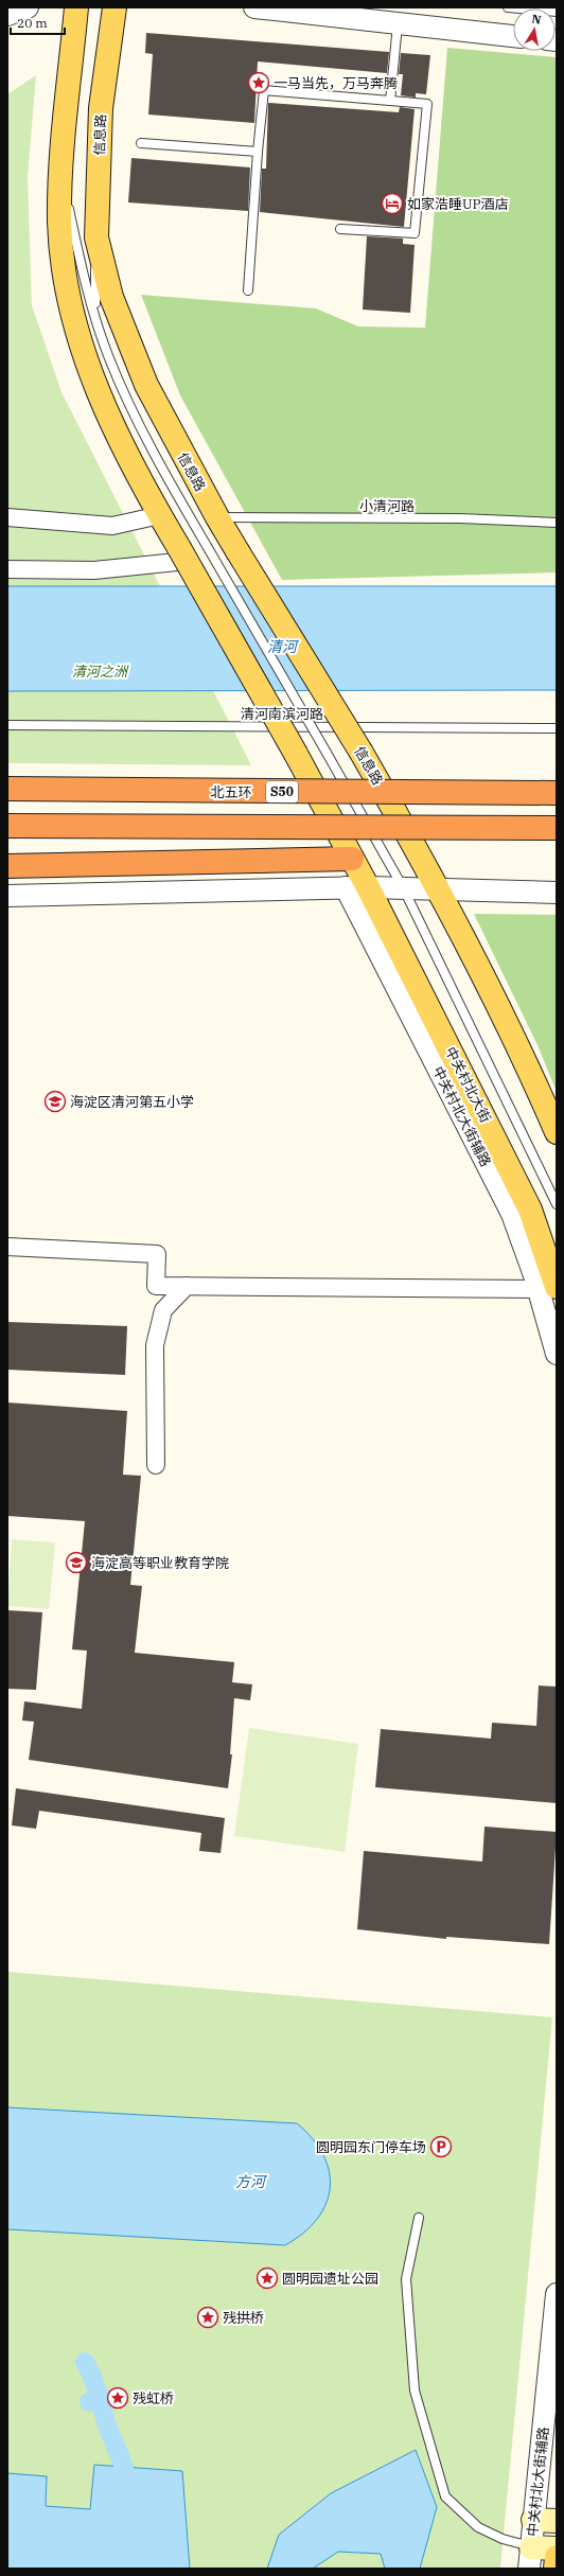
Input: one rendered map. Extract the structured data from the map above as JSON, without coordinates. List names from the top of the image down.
{
  "streets": {
    "highway": ["北五环", "S50"],
    "main road": ["信息路", "中关村北大街"],
    "street": ["中关村北大街辅路"],
    "lane": ["小清河路", "清河南滨河路"]
  },
  "crossings": [
    ["信息路", "小清河路"],
    ["信息路", "中关村北大街"],
    ["中关村北大街", "中关村北大街辅路"]
  ],
  "water": ["清河", "方河"],
  "parks": ["清河之洲"],
  "places": {
    "place": [
      "一马当先，万马奔腾",
      "圆明园遗址公园",
      "残拱桥",
      "残虹桥"
    ],
    "hotel": ["如家浩睡UP酒店"],
    "school or university": ["海淀区清河第五小学", "海淀高等职业教育学院"],
    "parking": ["圆明园东门停车场"]
  },
  "scale_bar": "20 m",
  "north": "top"
}
